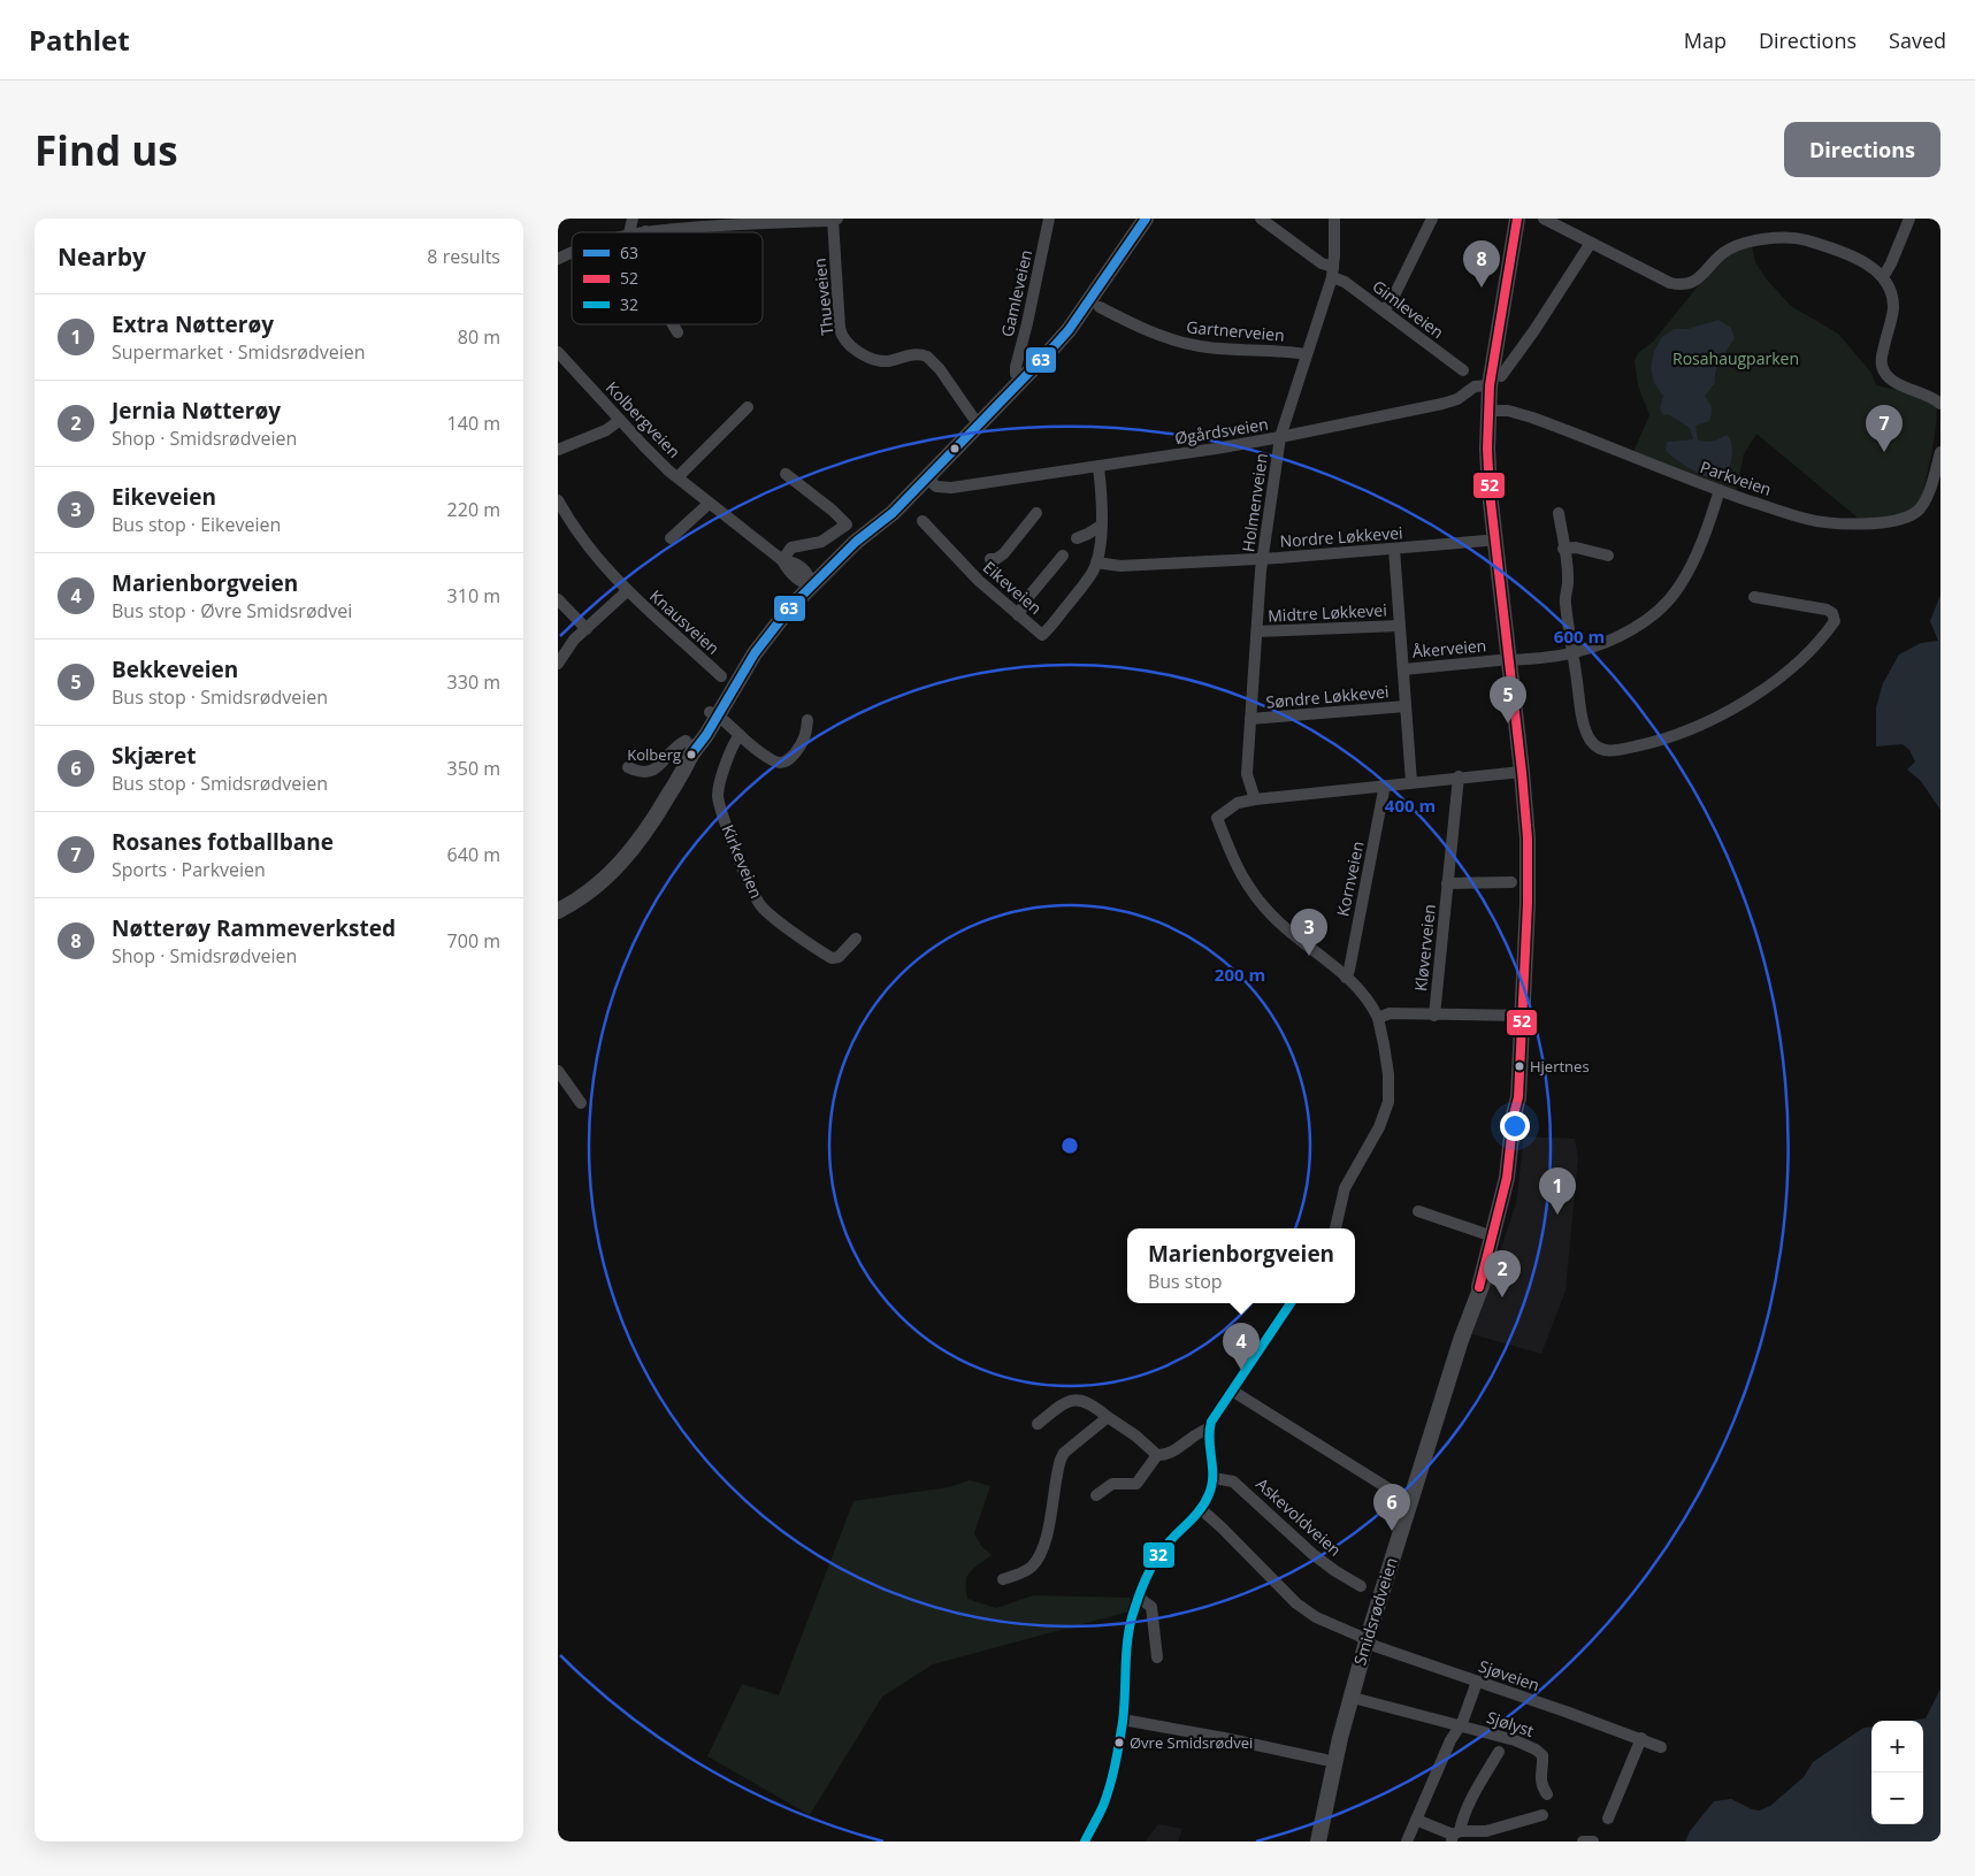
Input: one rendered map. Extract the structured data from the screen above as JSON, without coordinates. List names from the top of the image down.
{
  "streets": {
    "main road": ["Smidsrødveien"],
    "street": [
      "Gamleveien",
      "Thueveien",
      "Gimleveien",
      "Gartnerveien",
      "Kolbergveien",
      "Øgårdsveien",
      "Parkveien",
      "Holmenveien",
      "Nordre Løkkevei",
      "Eikeveien",
      "Midtre Løkkevei",
      "Knausveien",
      "Åkerveien",
      "Søndre Løkkevei",
      "Kirkeveien",
      "Kornveien",
      "Kløverveien",
      "Askevoldveien",
      "Sjøveien",
      "Sjølyst"
    ]
  },
  "crossings": [
    ["Gimleveien", "Holmenveien"],
    ["Gartnerveien", "Holmenveien"],
    ["Øgårdsveien", "Holmenveien"],
    ["Øgårdsveien", "Eikeveien"],
    ["Øgårdsveien", "Smidsrødveien"],
    ["Parkveien", "Åkerveien"],
    ["Parkveien", "Smidsrødveien"],
    ["Holmenveien", "Nordre Løkkevei"],
    ["Holmenveien", "Midtre Løkkevei"],
    ["Holmenveien", "Søndre Løkkevei"],
    ["Nordre Løkkevei", "Eikeveien"],
    ["Nordre Løkkevei", "Åkerveien"],
    ["Midtre Løkkevei", "Åkerveien"],
    ["Åkerveien", "Søndre Løkkevei"],
    ["Åkerveien", "Smidsrødveien"],
    ["Smidsrødveien", "Sjøveien"],
    ["Sjøveien", "Sjølyst"]
  ],
  "parks": ["Rosahaugparken"],
  "places": ["Kolberg", "Hjertnes", "Øvre Smidsrødvei"],
  "lines": ["transit line 63", "transit line 52", "transit line 32"],
  "legend": ["63", "52", "32"],
  "page": {
    "header": "Pathlet",
    "nav": ["Map", "Directions", "Saved"],
    "buttons": "Directions",
    "title": "Find us",
    "heading": ["Nearby", "8 results"],
    "pins": [
      "8",
      "7",
      "5",
      "3",
      "1",
      "2",
      "4",
      "6"
    ],
    "list": [
      {
        "mark": "1",
        "name": "Extra Nøtterøy",
        "note": "Supermarket · Smidsrødveien",
        "value": "80 m"
      },
      {
        "mark": "2",
        "name": "Jernia Nøtterøy",
        "note": "Shop · Smidsrødveien",
        "value": "140 m"
      },
      {
        "mark": "3",
        "name": "Eikeveien",
        "note": "Bus stop · Eikeveien",
        "value": "220 m"
      },
      {
        "mark": "4",
        "name": "Marienborgveien",
        "note": "Bus stop · Øvre Smidsrødvei",
        "value": "310 m"
      },
      {
        "mark": "5",
        "name": "Bekkeveien",
        "note": "Bus stop · Smidsrødveien",
        "value": "330 m"
      },
      {
        "mark": "6",
        "name": "Skjæret",
        "note": "Bus stop · Smidsrødveien",
        "value": "350 m"
      },
      {
        "mark": "7",
        "name": "Rosanes fotballbane",
        "note": "Sports · Parkveien",
        "value": "640 m"
      },
      {
        "mark": "8",
        "name": "Nøtterøy Rammeverksted",
        "note": "Shop · Smidsrødveien",
        "value": "700 m"
      }
    ],
    "popup": ["Marienborgveien", "Bus stop"],
    "map_buttons": ["+", "−"]
  },
  "rings": ["600 m", "400 m", "200 m"]
}
